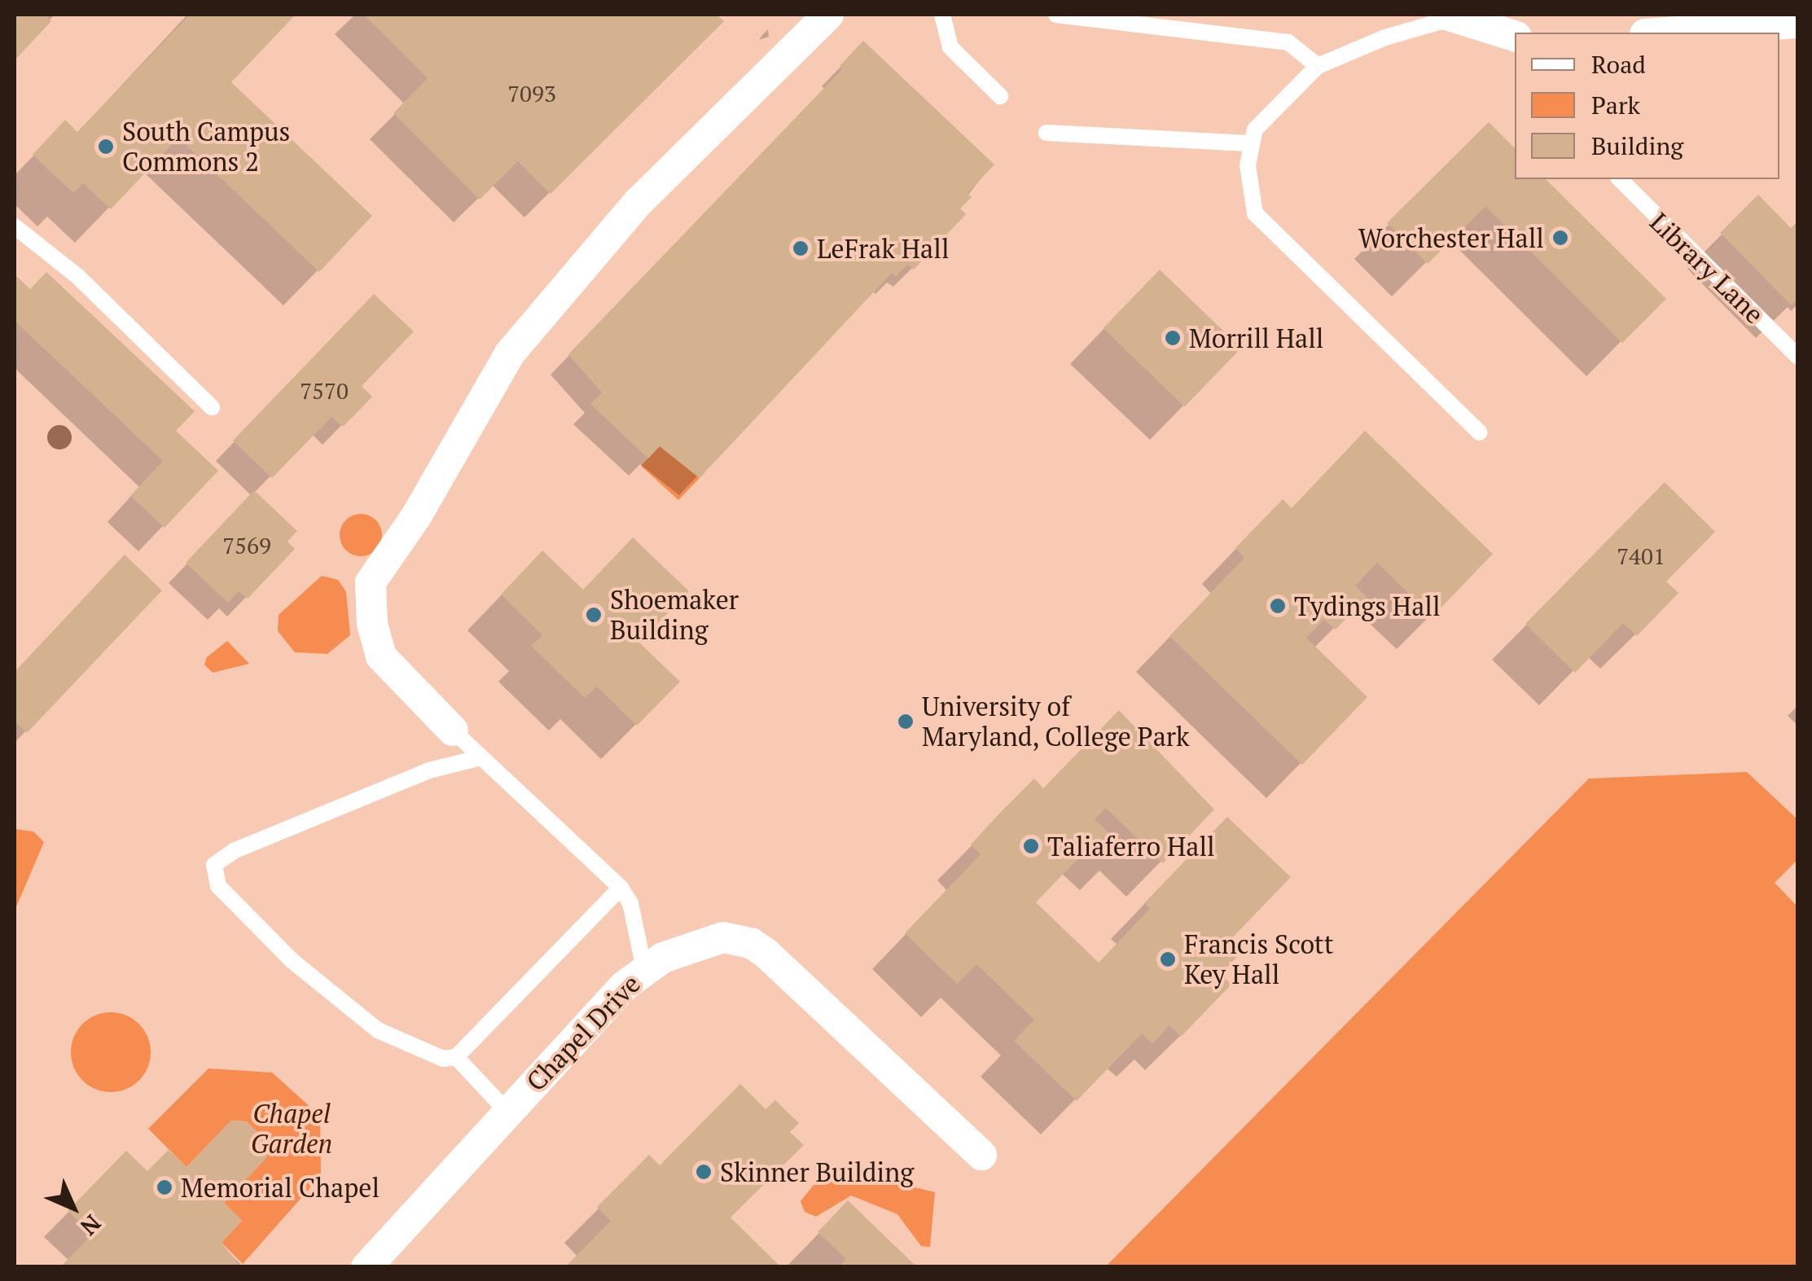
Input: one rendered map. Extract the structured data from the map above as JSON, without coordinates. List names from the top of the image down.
{
  "streets": {
    "street": ["Chapel Drive"],
    "lane": ["Library Lane"]
  },
  "parks": ["Chapel Garden"],
  "places": [
    "South Campus Commons 2",
    "Worchester Hall",
    "LeFrak Hall",
    "Morrill Hall",
    "Tydings Hall",
    "Shoemaker Building",
    "University of Maryland, College Park",
    "Taliaferro Hall",
    "Francis Scott Key Hall",
    "Skinner Building",
    "Memorial Chapel"
  ],
  "house_numbers": [
    "7093",
    "7570",
    "7569",
    "7401"
  ],
  "legend": ["Road", "Park", "Building"],
  "north": "bottom right"
}
